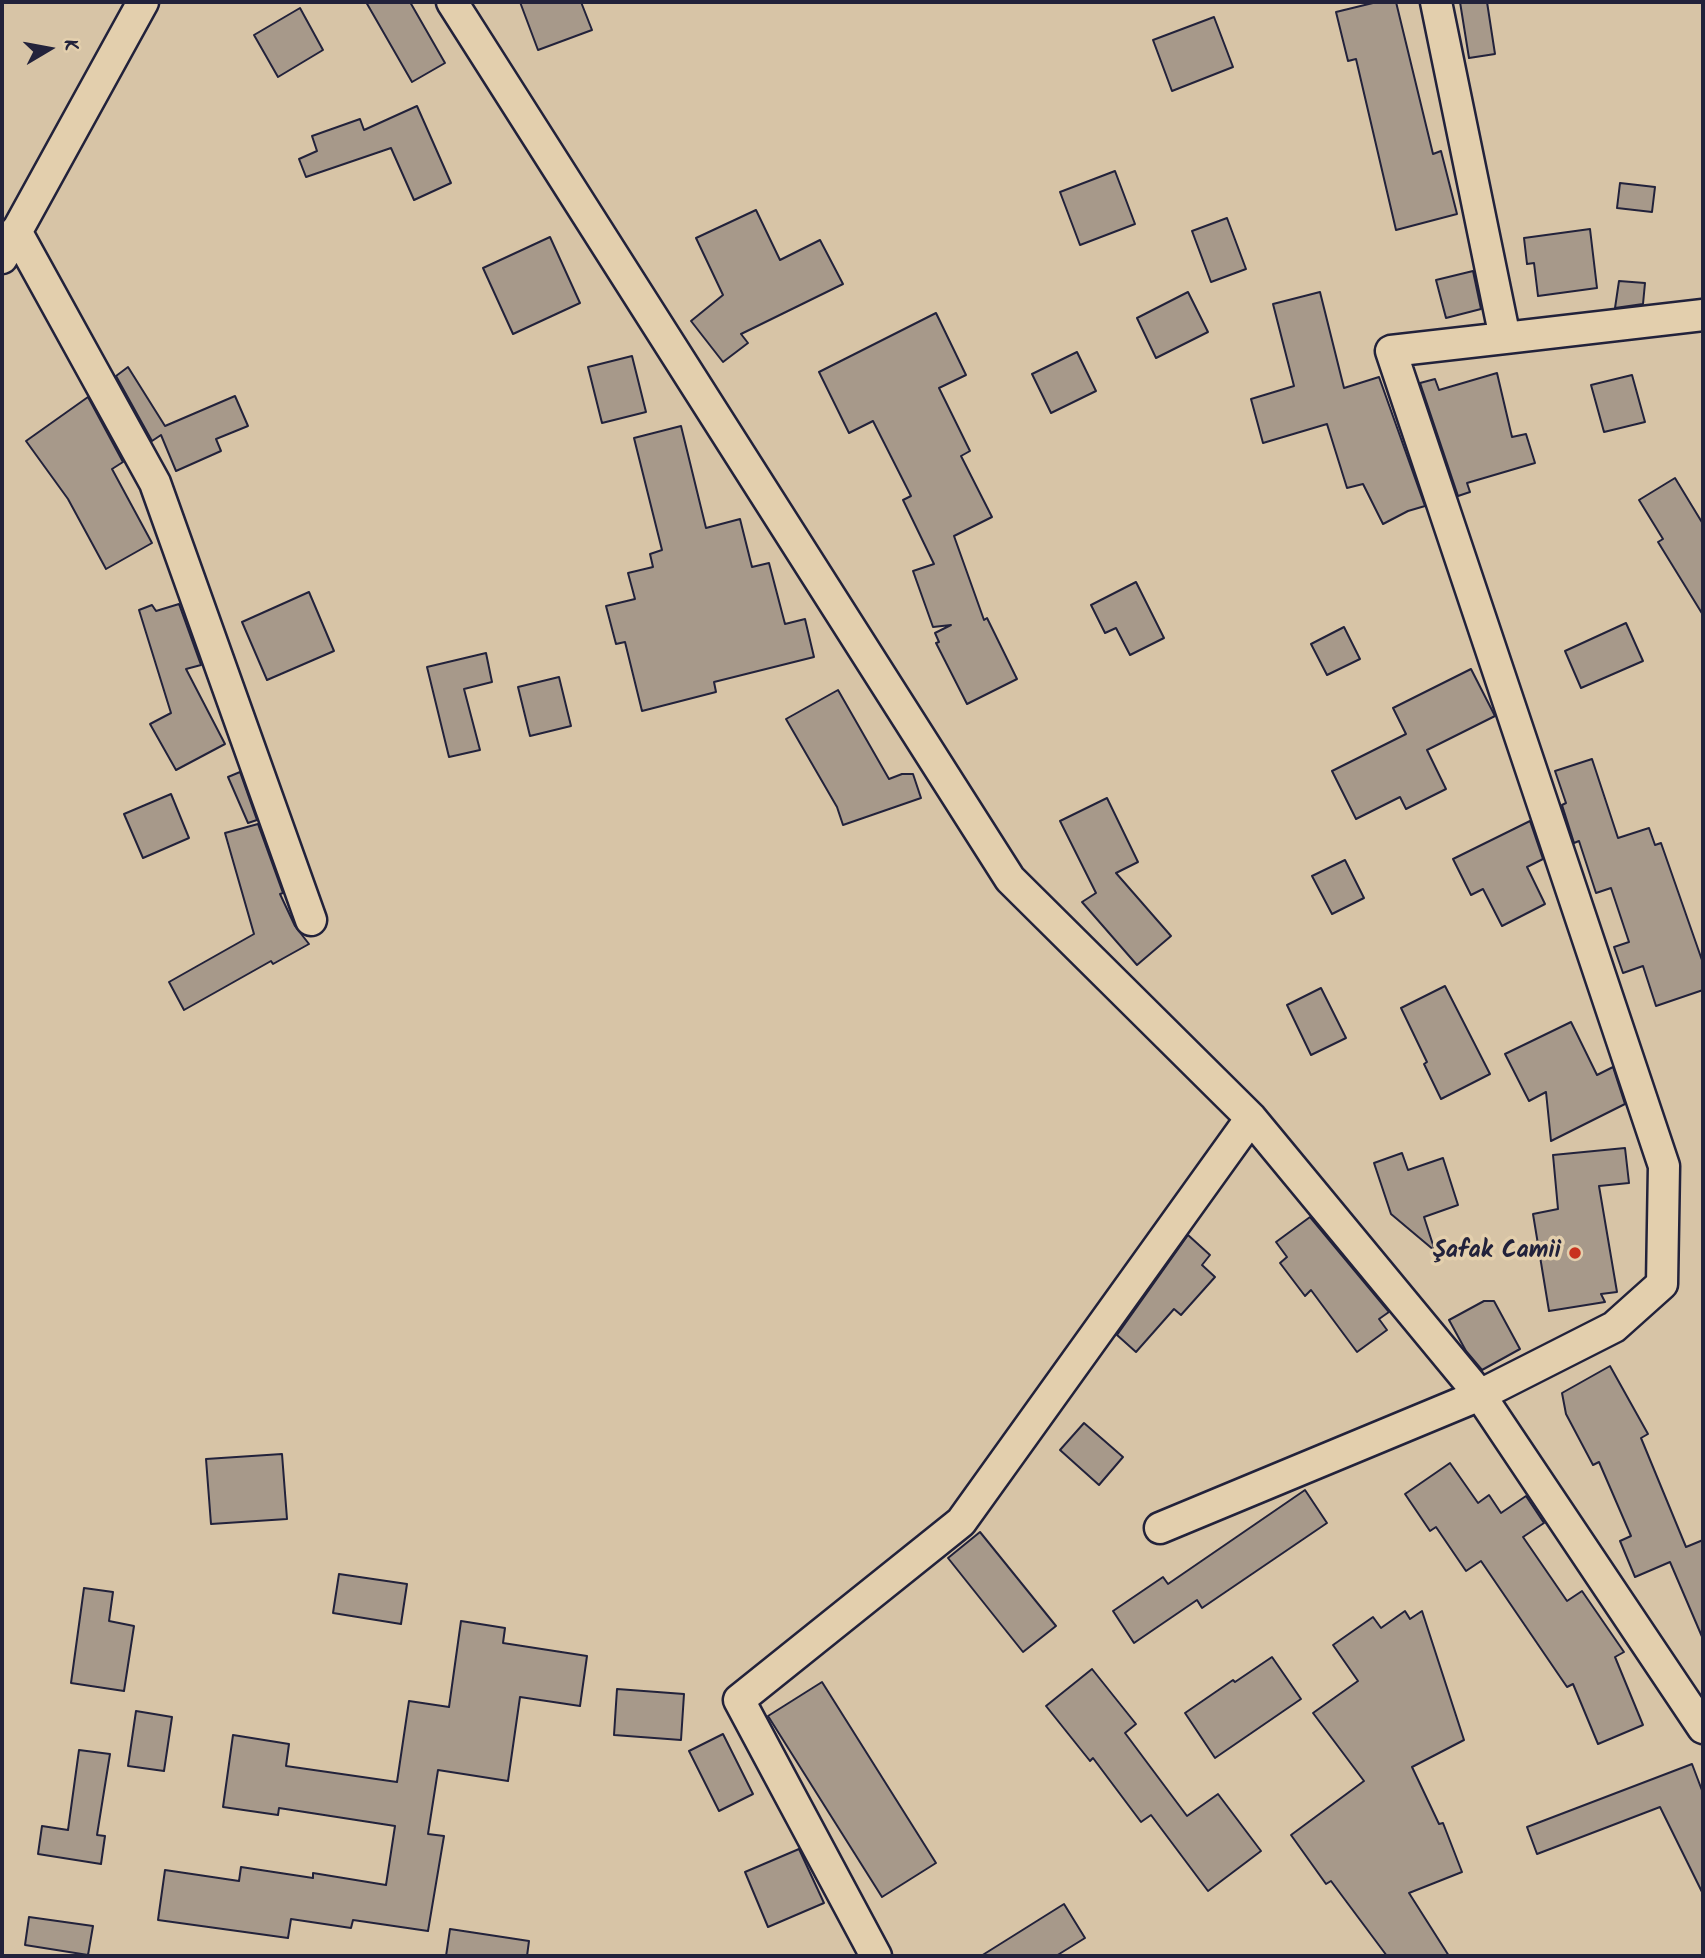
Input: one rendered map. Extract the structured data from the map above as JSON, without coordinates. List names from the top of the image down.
{
  "places": ["Şafak Camii"],
  "north": "right"
}
